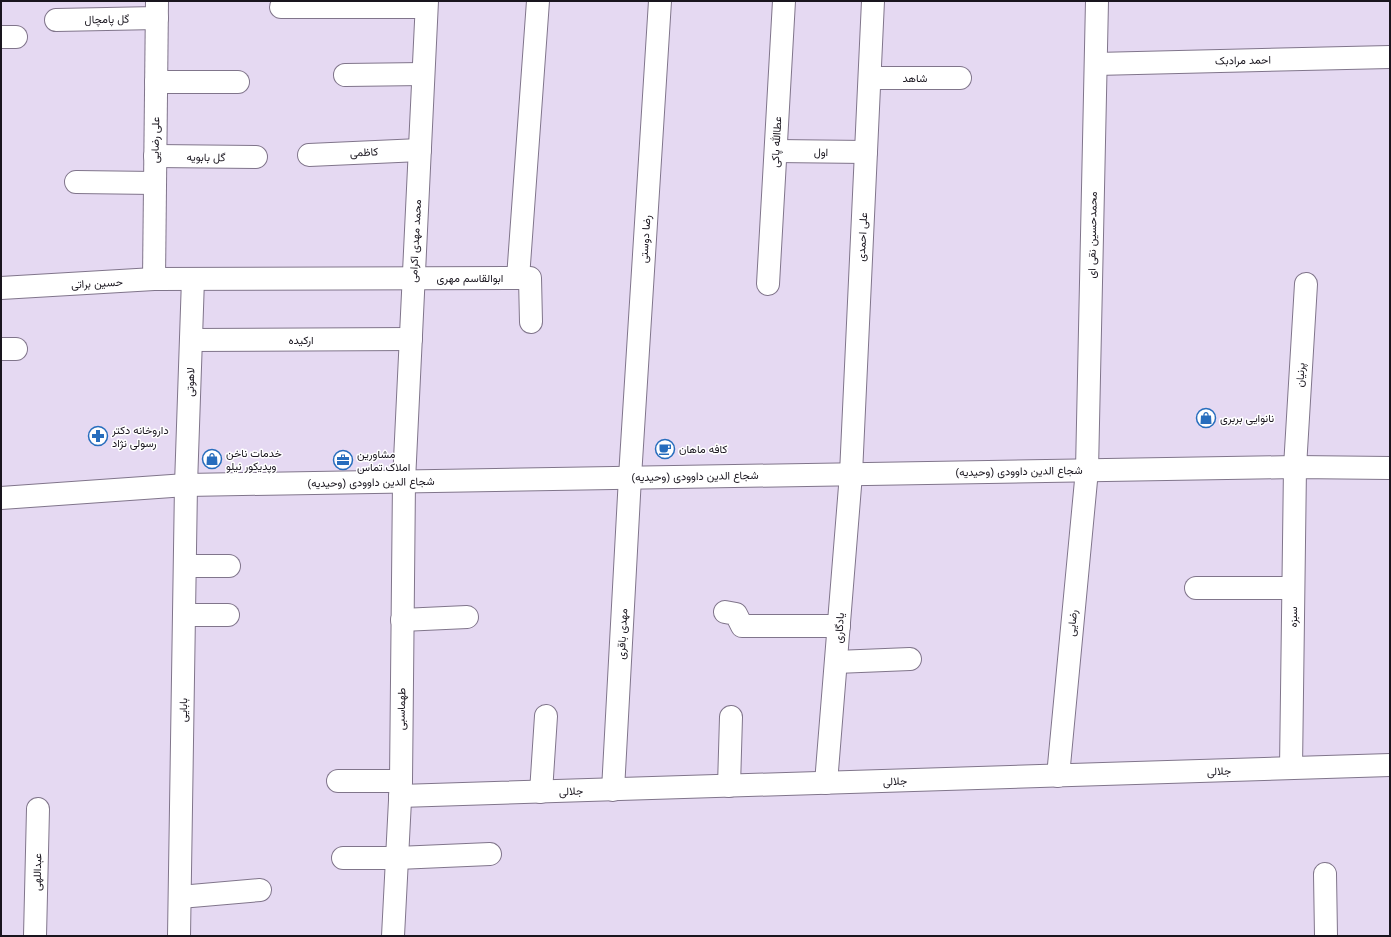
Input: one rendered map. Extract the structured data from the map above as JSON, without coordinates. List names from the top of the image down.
{
  "streets": {
    "street": [
      "گل پامچال",
      "احمد مرادبک",
      "شاهد",
      "علی رضایی",
      "عطاالله پاکی",
      "کاظمی",
      "اول",
      "گل بابویه",
      "محمدحسین نقی ای",
      "علی احمدی",
      "رضا دوستی",
      "محمد مهدی اکرامی",
      "ابوالقاسم مهری",
      "حسین براتی",
      "ارکیده",
      "پرنیان",
      "لاهوتی",
      "شجاع الدین داوودی (وحیدیه)",
      "سبزه",
      "رضایی",
      "یادگاری",
      "مهدی باقری",
      "طهماسبی",
      "بابایی",
      "جلالی",
      "عبداللهی"
    ]
  },
  "crossings": [
    ["گل پامچال", "علی رضایی"],
    ["احمد مرادبک", "محمدحسین نقی ای"],
    ["شاهد", "علی احمدی"],
    ["علی رضایی", "گل بابویه"],
    ["علی رضایی", "حسین براتی"],
    ["عطاالله پاکی", "اول"],
    ["کاظمی", "محمد مهدی اکرامی"],
    ["اول", "علی احمدی"],
    ["محمدحسین نقی ای", "شجاع الدین داوودی (وحیدیه)"],
    ["محمدحسین نقی ای", "رضایی"],
    ["علی احمدی", "شجاع الدین داوودی (وحیدیه)"],
    ["علی احمدی", "یادگاری"],
    ["رضا دوستی", "شجاع الدین داوودی (وحیدیه)"],
    ["رضا دوستی", "مهدی باقری"],
    ["محمد مهدی اکرامی", "ابوالقاسم مهری"],
    ["محمد مهدی اکرامی", "ارکیده"],
    ["محمد مهدی اکرامی", "شجاع الدین داوودی (وحیدیه)"],
    ["محمد مهدی اکرامی", "طهماسبی"],
    ["ابوالقاسم مهری", "حسین براتی"],
    ["ابوالقاسم مهری", "لاهوتی"],
    ["حسین براتی", "لاهوتی"],
    ["ارکیده", "لاهوتی"],
    ["پرنیان", "شجاع الدین داوودی (وحیدیه)"],
    ["پرنیان", "سبزه"],
    ["لاهوتی", "شجاع الدین داوودی (وحیدیه)"],
    ["لاهوتی", "بابایی"],
    ["شجاع الدین داوودی (وحیدیه)", "سبزه"],
    ["شجاع الدین داوودی (وحیدیه)", "رضایی"],
    ["شجاع الدین داوودی (وحیدیه)", "یادگاری"],
    ["شجاع الدین داوودی (وحیدیه)", "مهدی باقری"],
    ["شجاع الدین داوودی (وحیدیه)", "طهماسبی"],
    ["شجاع الدین داوودی (وحیدیه)", "بابایی"],
    ["سبزه", "جلالی"],
    ["رضایی", "جلالی"],
    ["یادگاری", "جلالی"],
    ["مهدی باقری", "جلالی"],
    ["طهماسبی", "جلالی"]
  ],
  "places": {
    "shop": ["نانوایی بربری", "خدمات ناخن وپديكور نيلو"],
    "pharmacy": ["داروخانه دکتر رسولی نژاد"],
    "cafe": ["کافه ماهان"],
    "office": ["مشاورین املاک تماس"]
  }
}
